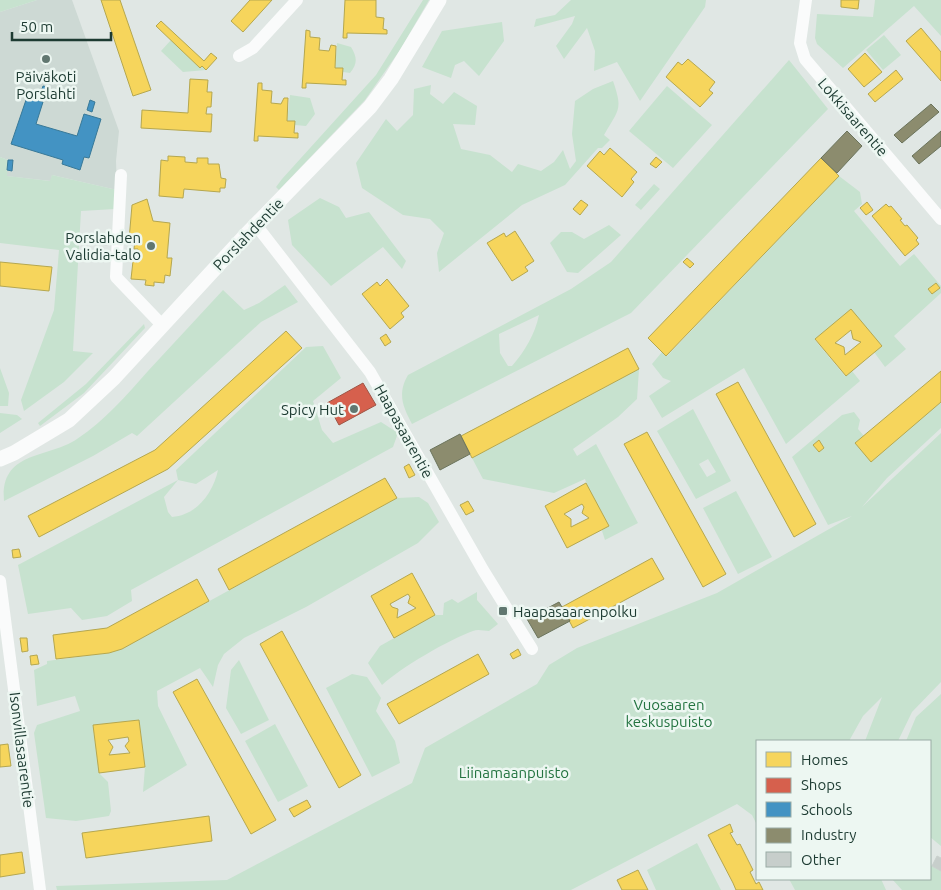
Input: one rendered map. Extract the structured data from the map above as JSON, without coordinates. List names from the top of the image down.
{
  "streets": {
    "street": [
      "Lokkisaarentie",
      "Porslahdentie",
      "Haapasaarentie",
      "Isonvillasaarentie"
    ]
  },
  "crossings": [
    ["Porslahdentie", "Haapasaarentie"]
  ],
  "parks": ["Vuosaaren keskuspuisto", "Liinamaanpuisto"],
  "places": {
    "other": ["Päiväkoti Porslahti", "Porslahden Validia-talo", "Spicy Hut"],
    "transit": ["Haapasaarenpolku"]
  },
  "legend": [
    "Homes",
    "Shops",
    "Schools",
    "Industry",
    "Other"
  ],
  "scale_bar": "50 m"
}
